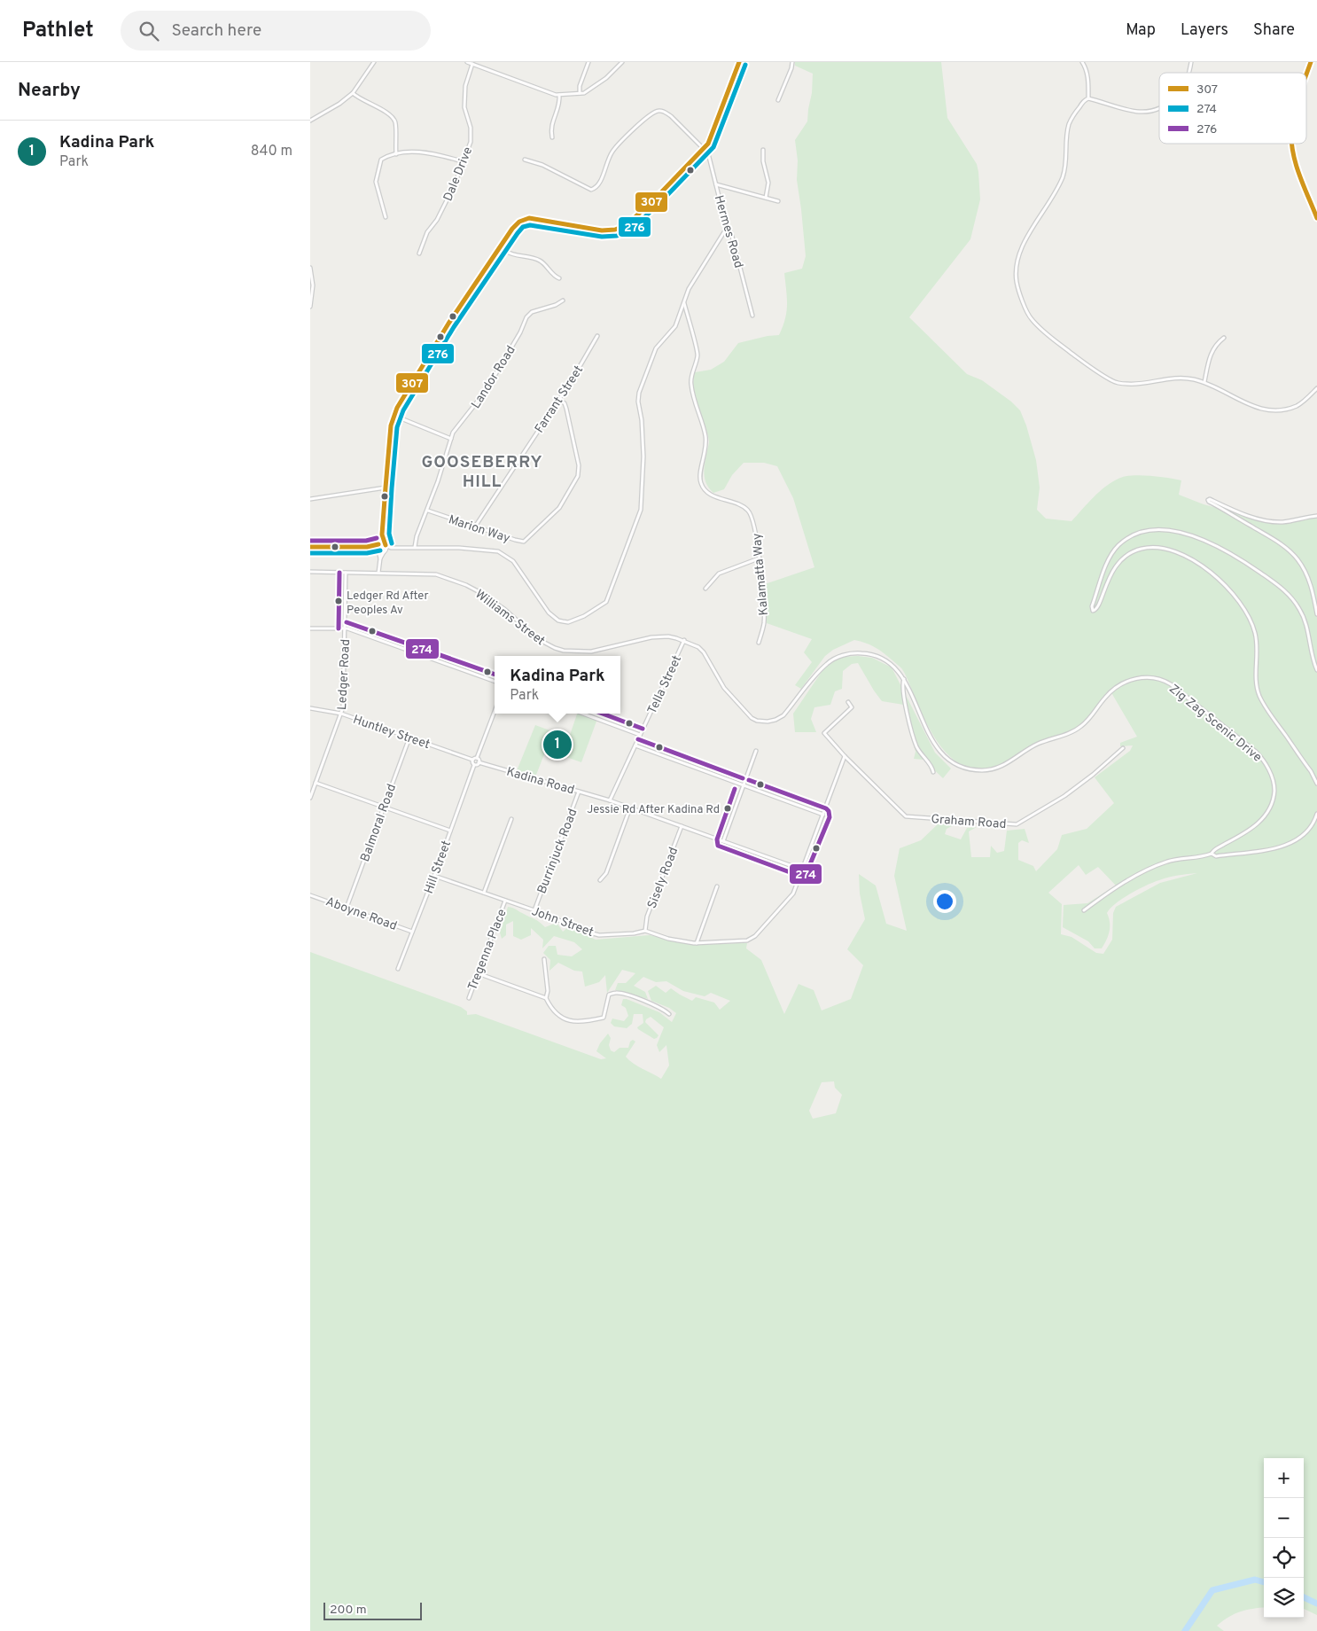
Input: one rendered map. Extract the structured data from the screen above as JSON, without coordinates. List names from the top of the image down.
{
  "streets": {
    "street": [
      "Dale Drive",
      "Hermes Road",
      "Landor Road",
      "Farrant Street",
      "Marion Way",
      "Kalamatta Way",
      "Williams Street",
      "Ledger Road",
      "Tella Street",
      "Zig Zag Scenic Drive",
      "Huntley Street",
      "Kadina Road",
      "Graham Road",
      "Balmoral Road",
      "Burrinjuck Road",
      "Hill Street",
      "Sisely Road",
      "Aboyne Road",
      "John Street",
      "Tregenna Place"
    ]
  },
  "crossings": [
    ["Landor Road", "Marion Way"],
    ["Farrant Street", "Marion Way"],
    ["Williams Street", "Ledger Road"],
    ["Williams Street", "Tella Street"],
    ["Ledger Road", "Huntley Street"],
    ["Tella Street", "Kadina Road"],
    ["Huntley Street", "Balmoral Road"],
    ["Kadina Road", "Burrinjuck Road"],
    ["Kadina Road", "Sisely Road"],
    ["Kadina Road", "John Street"],
    ["Graham Road", "John Street"],
    ["Balmoral Road", "Aboyne Road"],
    ["Burrinjuck Road", "John Street"],
    ["Hill Street", "Aboyne Road"],
    ["Hill Street", "John Street"],
    ["Sisely Road", "John Street"],
    ["John Street", "Tregenna Place"]
  ],
  "districts": ["GOOSEBERRY HILL"],
  "places": ["Ledger Rd After Peoples Av", "Jessie Rd After Kadina Rd"],
  "lines": ["transit line 307", "transit line 276", "transit line 274"],
  "legend": ["307", "274", "276"],
  "scale_bar": "200 m",
  "page": {
    "header": "Pathlet",
    "search": "Search here",
    "nav": ["Map", "Layers", "Share"],
    "heading": "Nearby",
    "list": [
      {
        "mark": "1",
        "name": "Kadina Park",
        "note": "Park",
        "value": "840 m"
      }
    ],
    "popup": ["Kadina Park", "Park"],
    "pins": "1",
    "map_buttons": ["+", "−"],
    "scale": "200 m"
  }
}
